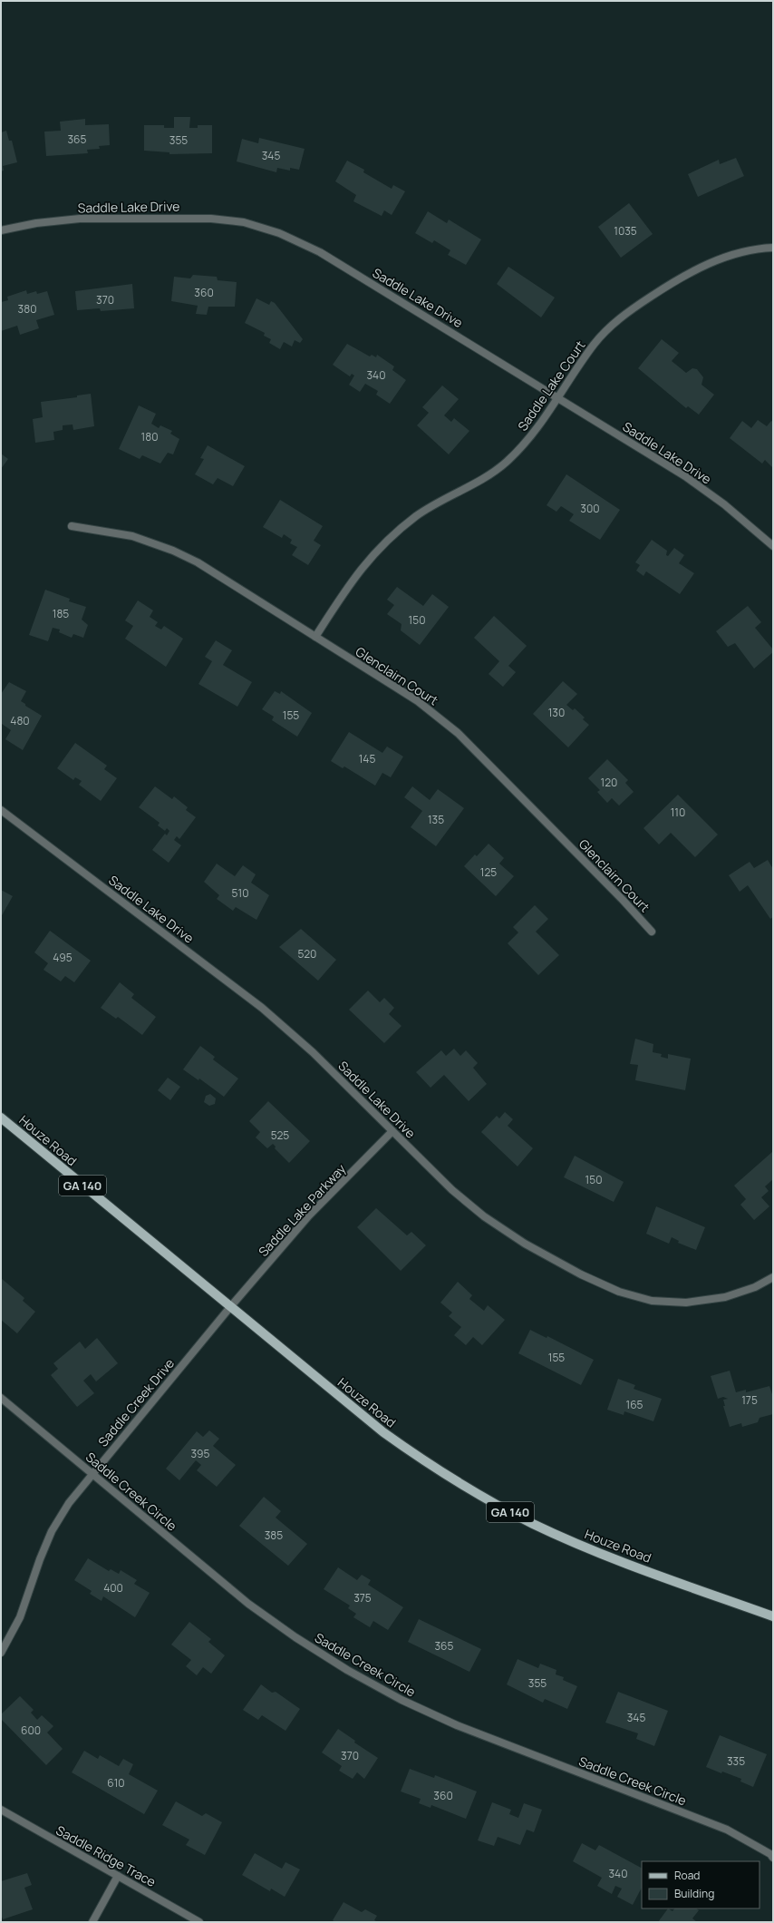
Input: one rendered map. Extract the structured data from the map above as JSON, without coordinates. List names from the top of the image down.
{
  "streets": {
    "main road": ["Houze Road", "GA 140"],
    "street": [
      "Saddle Lake Drive",
      "Saddle Lake Court",
      "Glenclairn Court",
      "Saddle Lake Parkway",
      "Saddle Creek Drive",
      "Saddle Creek Circle",
      "Saddle Ridge Trace"
    ]
  },
  "crossings": [
    ["Saddle Lake Drive", "Saddle Lake Court"],
    ["Saddle Lake Drive", "Saddle Lake Parkway"],
    ["Saddle Lake Court", "Glenclairn Court"],
    ["Houze Road", "Saddle Lake Parkway"],
    ["Houze Road", "Saddle Creek Drive"],
    ["Saddle Lake Parkway", "Saddle Creek Drive"],
    ["Saddle Creek Drive", "Saddle Creek Circle"]
  ],
  "house_numbers": [
    "365",
    "355",
    "345",
    "1035",
    "360",
    "370",
    "380",
    "340",
    "180",
    "300",
    "185",
    "150",
    "130",
    "155",
    "480",
    "145",
    "120",
    "110",
    "135",
    "125",
    "510",
    "520",
    "495",
    "525",
    "150",
    "155",
    "175",
    "165",
    "395",
    "385",
    "400",
    "375",
    "365",
    "355",
    "345",
    "600",
    "370",
    "335",
    "610",
    "360",
    "340"
  ],
  "legend": ["Road", "Building"]
}
